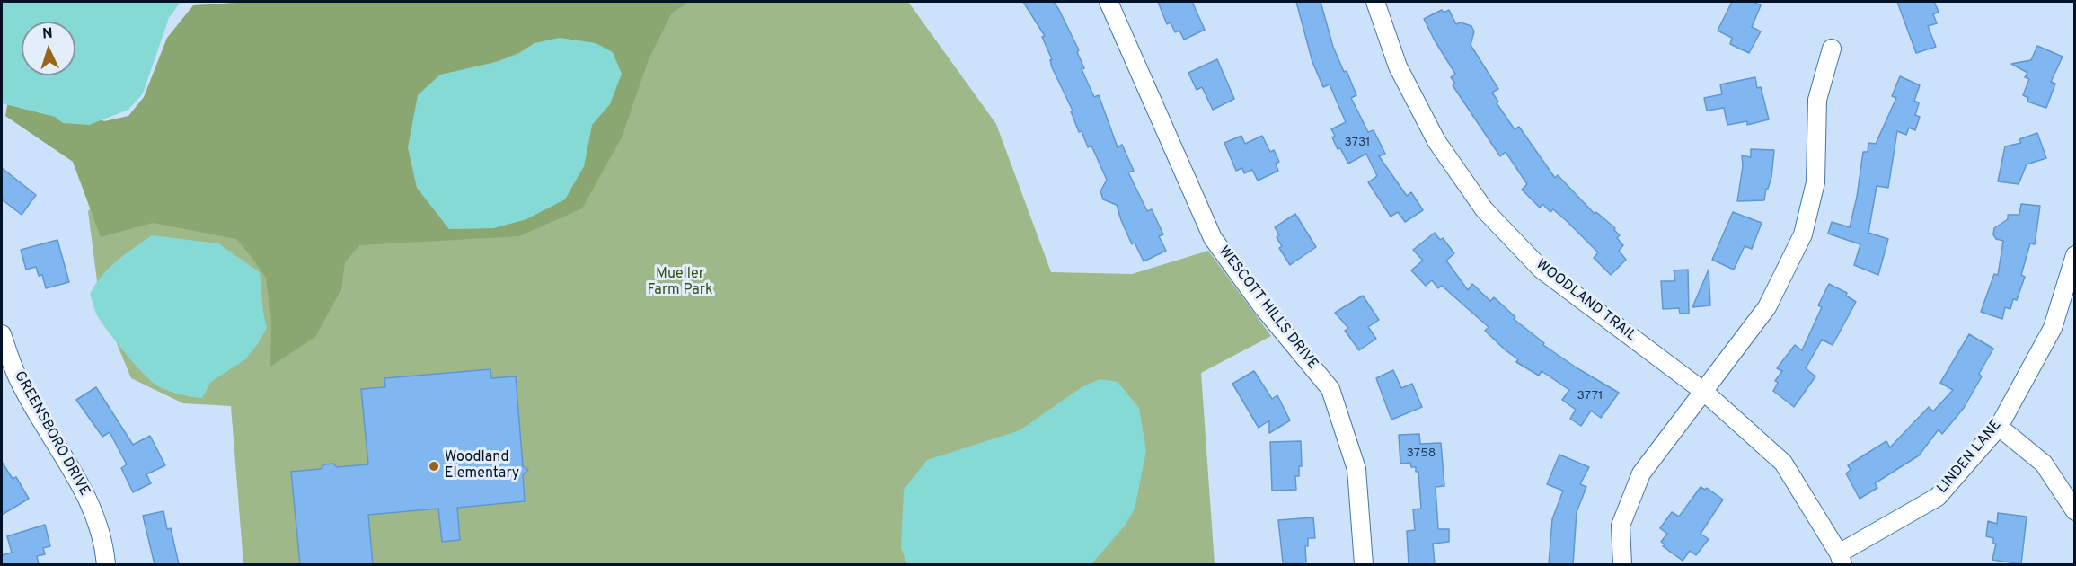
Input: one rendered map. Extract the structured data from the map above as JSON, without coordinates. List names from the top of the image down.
{
  "streets": {
    "street": [
      "WOODLAND TRAIL",
      "WESCOTT HILLS DRIVE",
      "GREENSBORO DRIVE",
      "LINDEN LANE"
    ]
  },
  "crossings": [
    ["WOODLAND TRAIL", "LINDEN LANE"]
  ],
  "parks": ["Mueller Farm Park"],
  "places": ["Woodland Elementary"],
  "house_numbers": ["3731", "3771", "3758"],
  "north": "top"
}
